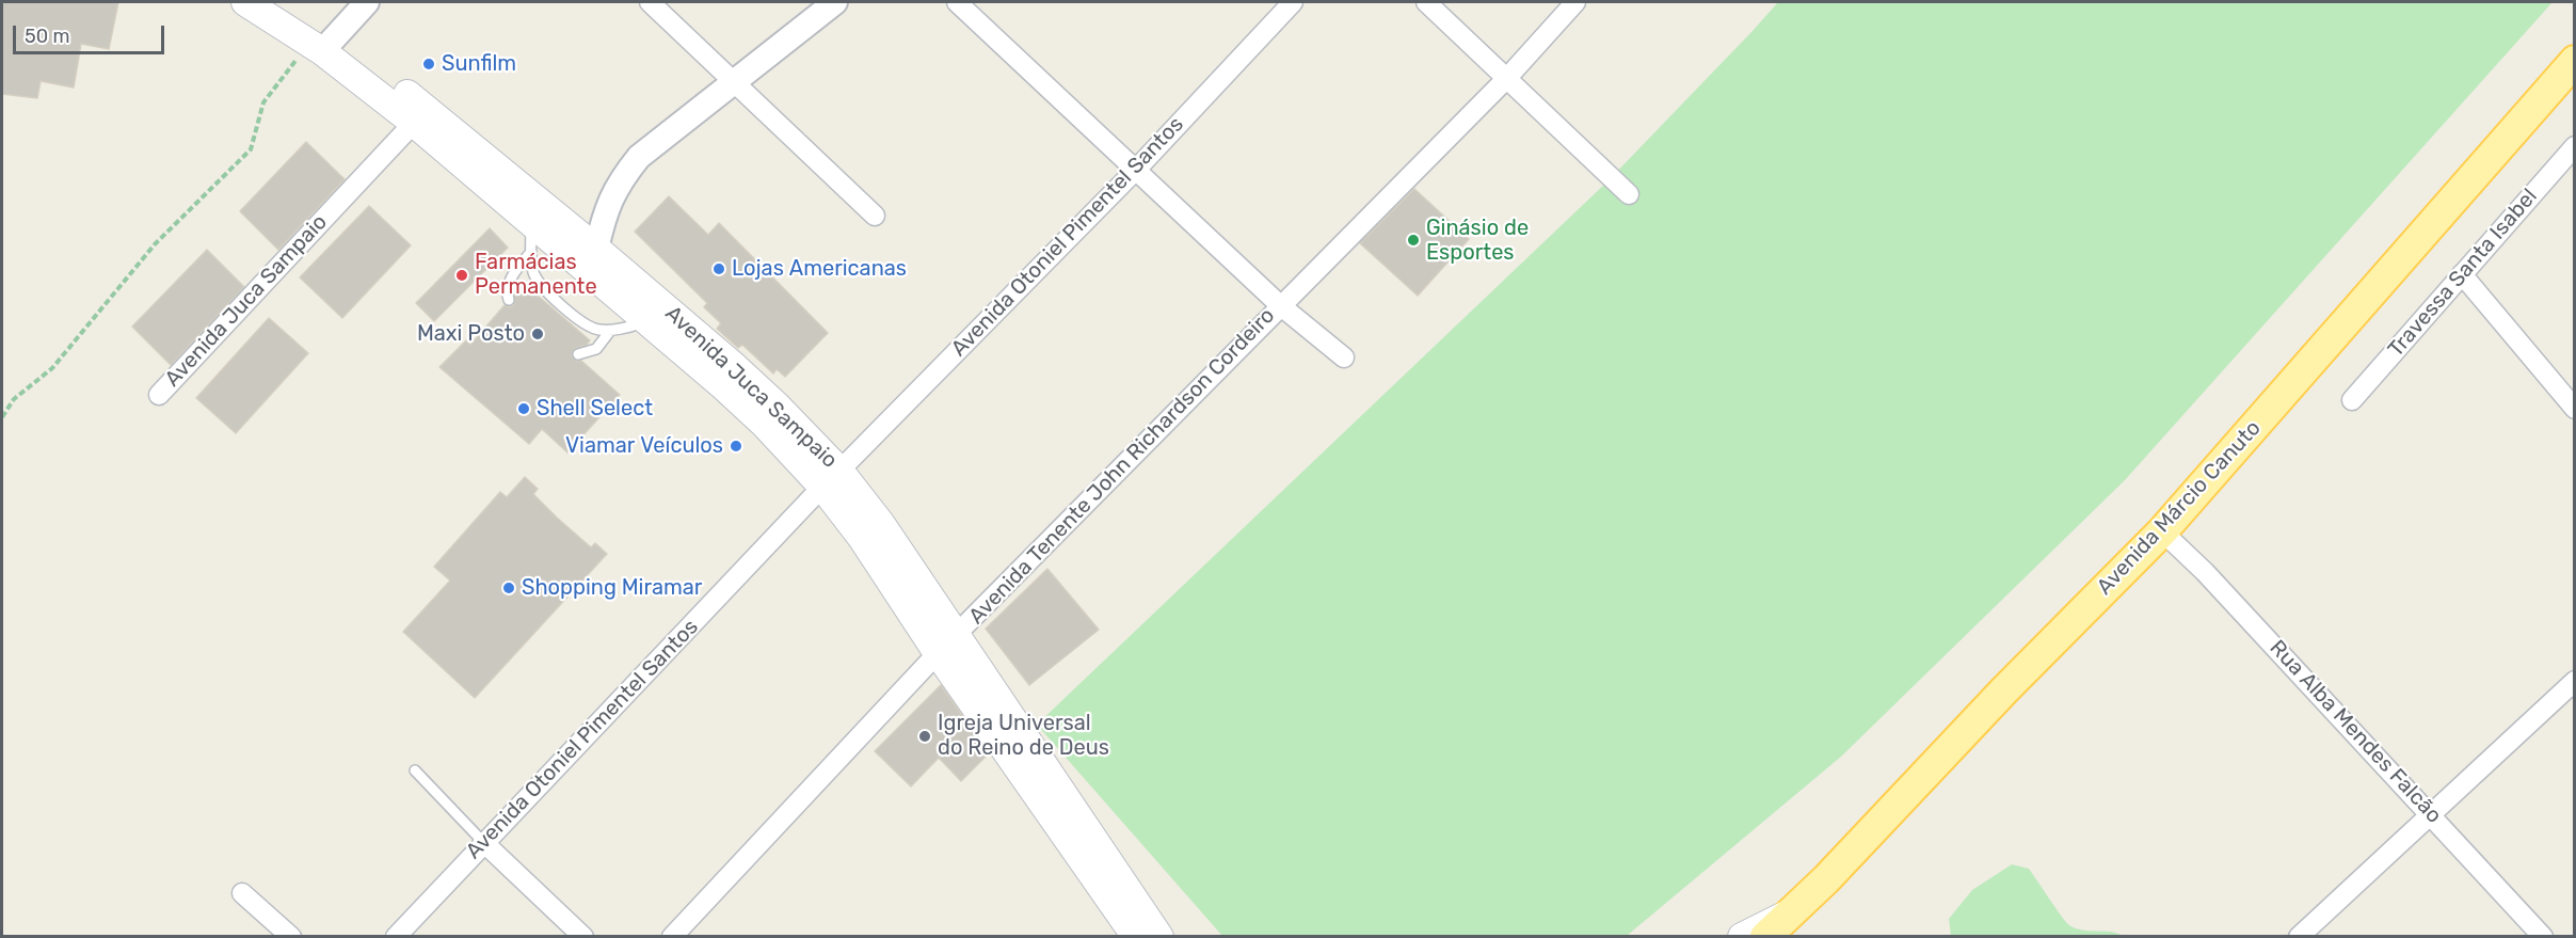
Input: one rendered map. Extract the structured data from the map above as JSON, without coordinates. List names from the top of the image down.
{
  "streets": {
    "main road": ["Avenida Juca Sampaio", "Avenida Márcio Canuto"],
    "street": [
      "Avenida Otoniel Pimentel Santos",
      "Travessa Santa Isabel",
      "Avenida Tenente John Richardson Cordeiro",
      "Rua Alba Mendes Falcão"
    ]
  },
  "crossings": [
    ["Avenida Otoniel Pimentel Santos", "Avenida Juca Sampaio"],
    ["Avenida Juca Sampaio", "Avenida Tenente John Richardson Cordeiro"],
    ["Avenida Márcio Canuto", "Rua Alba Mendes Falcão"]
  ],
  "places": [
    "Sunfilm",
    "Ginásio de Esportes",
    "Lojas Americanas",
    "Farmácias Permanente",
    "Maxi Posto",
    "Shell Select",
    "Viamar Veículos",
    "Shopping Miramar",
    "Igreja Universal do Reino de Deus"
  ],
  "scale_bar": "50 m"
}
